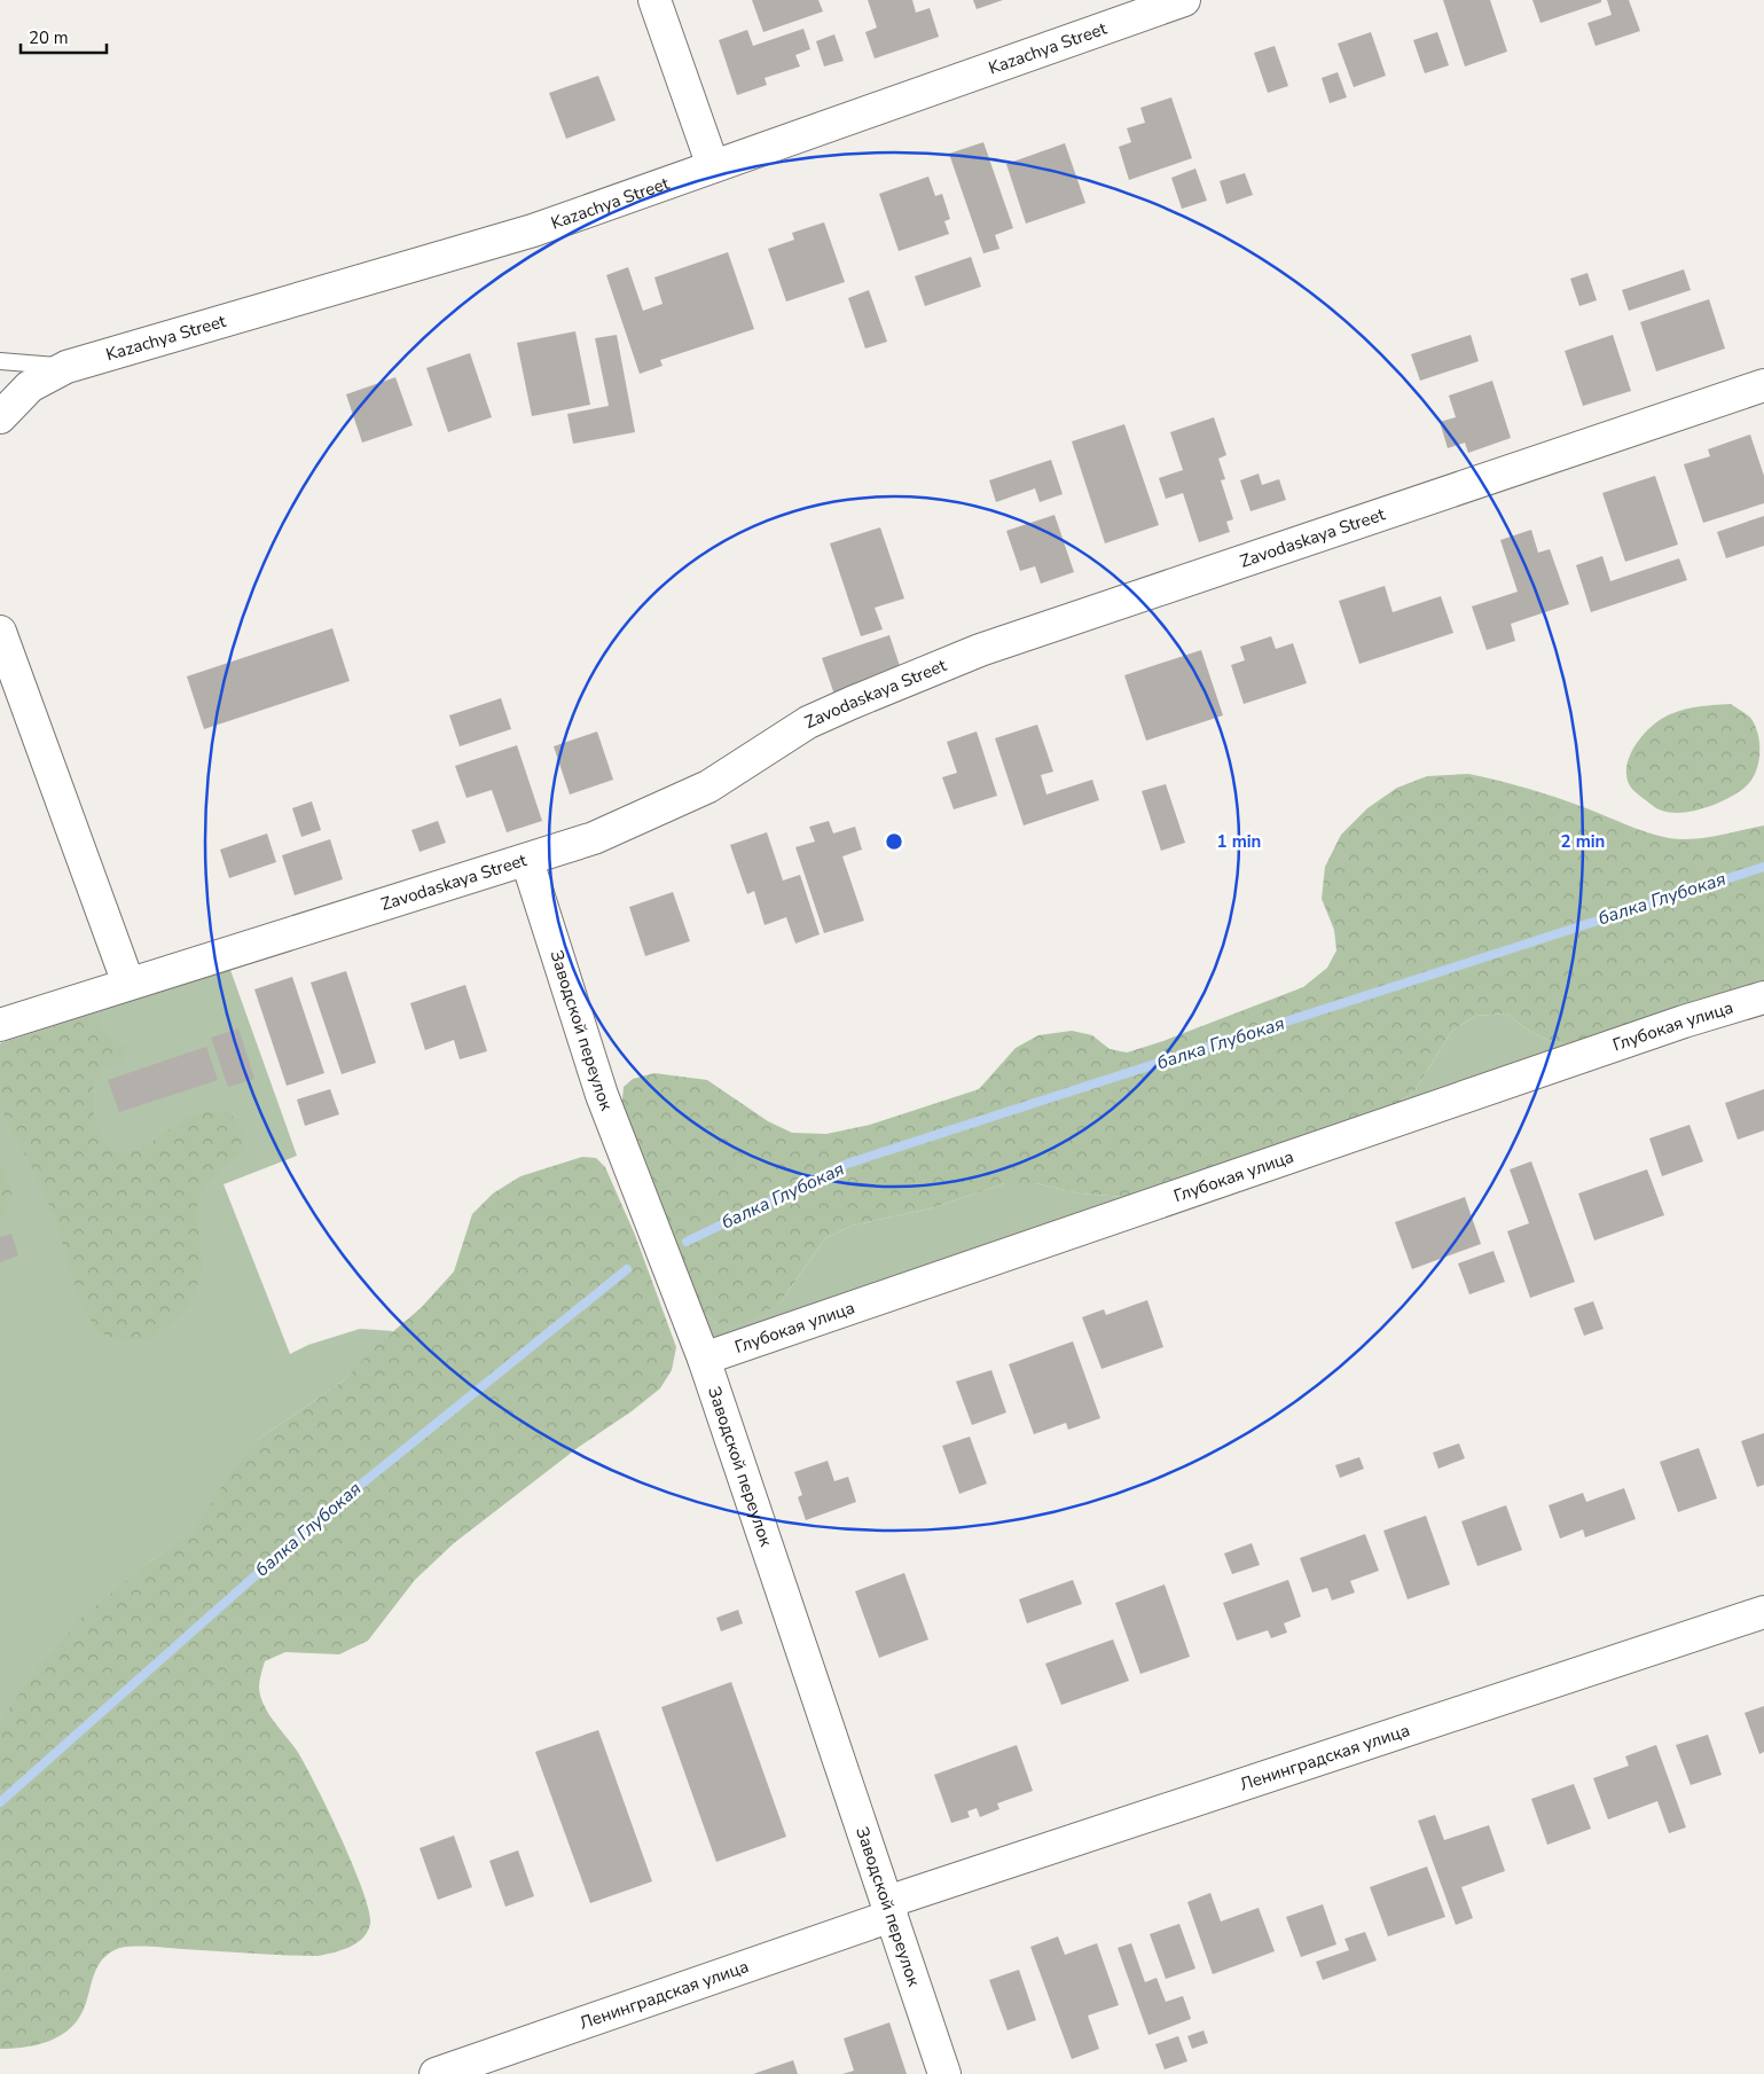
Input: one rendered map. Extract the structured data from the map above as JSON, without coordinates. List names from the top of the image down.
{
  "streets": {
    "street": [
      "Kazachya Street",
      "Zavodaskaya Street",
      "Глубокая улица",
      "Заводской переулок",
      "Ленинградская улица"
    ]
  },
  "crossings": [
    ["Zavodaskaya Street", "Заводской переулок"],
    ["Глубокая улица", "Заводской переулок"],
    ["Заводской переулок", "Ленинградская улица"]
  ],
  "water": ["балка Глубокая"],
  "scale_bar": "20 m",
  "rings": ["1 min", "2 min"]
}
